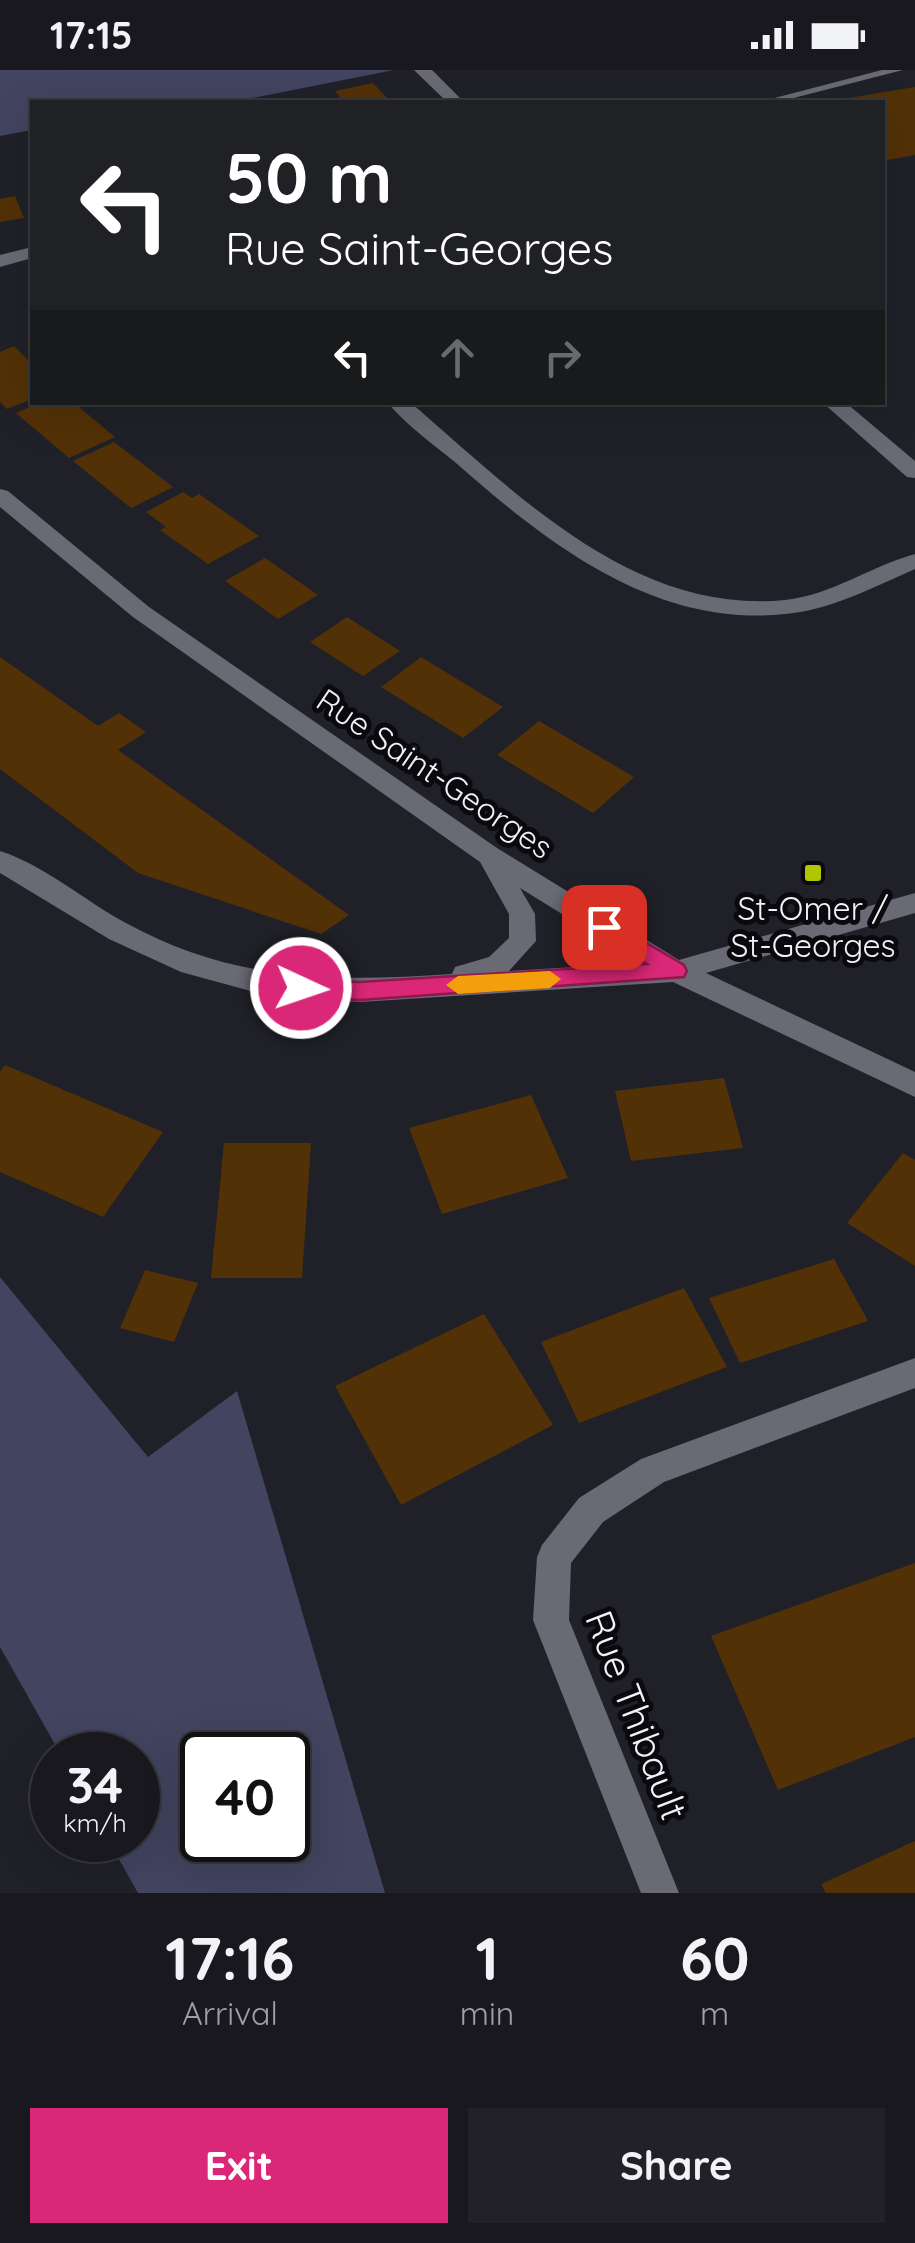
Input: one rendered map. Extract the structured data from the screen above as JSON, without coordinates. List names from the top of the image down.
{
  "streets": {
    "street": ["Rue Saint-Georges", "Rue Thibault"]
  },
  "places": {
    "transit": ["St-Omer / St-Georges"]
  },
  "page": {
    "status": "17:15",
    "turn": ["50 m", "Rue Saint-Georges"],
    "speed": "34 km/h",
    "limit": "40",
    "eta": [
      "17:16",
      "Arrival",
      "1",
      "min",
      "60",
      "m"
    ],
    "buttons": ["Exit", "Share"]
  }
}
